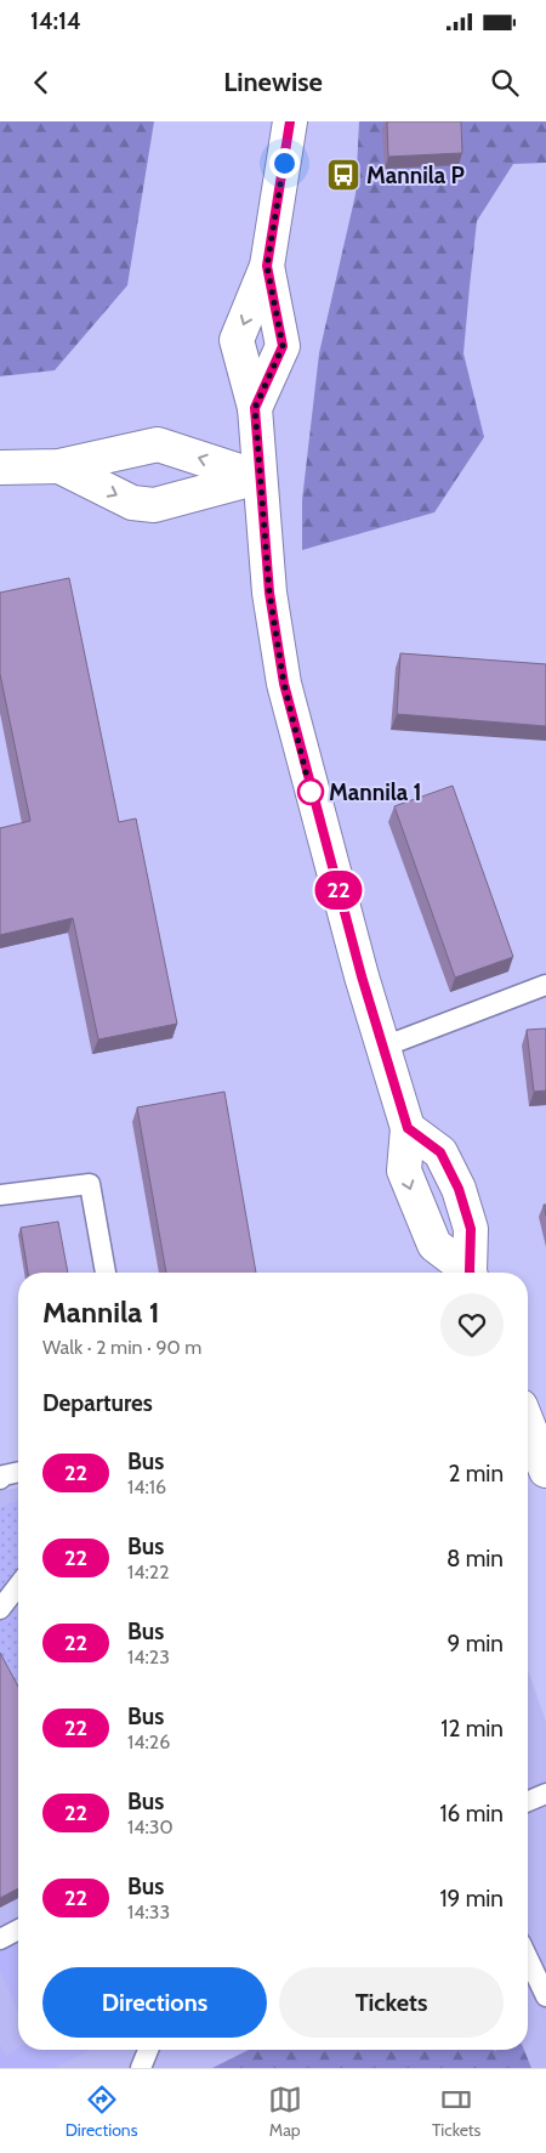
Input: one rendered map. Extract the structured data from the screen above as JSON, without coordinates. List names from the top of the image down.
{
  "places": {
    "bus stop": ["Mannila P"],
    "other": ["Mannila 1"]
  },
  "lines": ["bus line 22"],
  "page": {
    "status": "14:14",
    "header": "Linewise",
    "on_map": "22",
    "heading": [
      ["Mannila 1", "Walk · 2 min · 90 m"],
      "Departures"
    ],
    "list": [
      {
        "mark": "22",
        "name": "Bus",
        "note": "14:16",
        "value": "2 min"
      },
      {
        "mark": "22",
        "name": "Bus",
        "note": "14:22",
        "value": "8 min"
      },
      {
        "mark": "22",
        "name": "Bus",
        "note": "14:23",
        "value": "9 min"
      },
      {
        "mark": "22",
        "name": "Bus",
        "note": "14:26",
        "value": "12 min"
      },
      {
        "mark": "22",
        "name": "Bus",
        "note": "14:30",
        "value": "16 min"
      },
      {
        "mark": "22",
        "name": "Bus",
        "note": "14:33",
        "value": "19 min"
      }
    ],
    "buttons": ["Directions", "Tickets"],
    "tabs": ["Directions", "Map", "Tickets"]
  }
}
